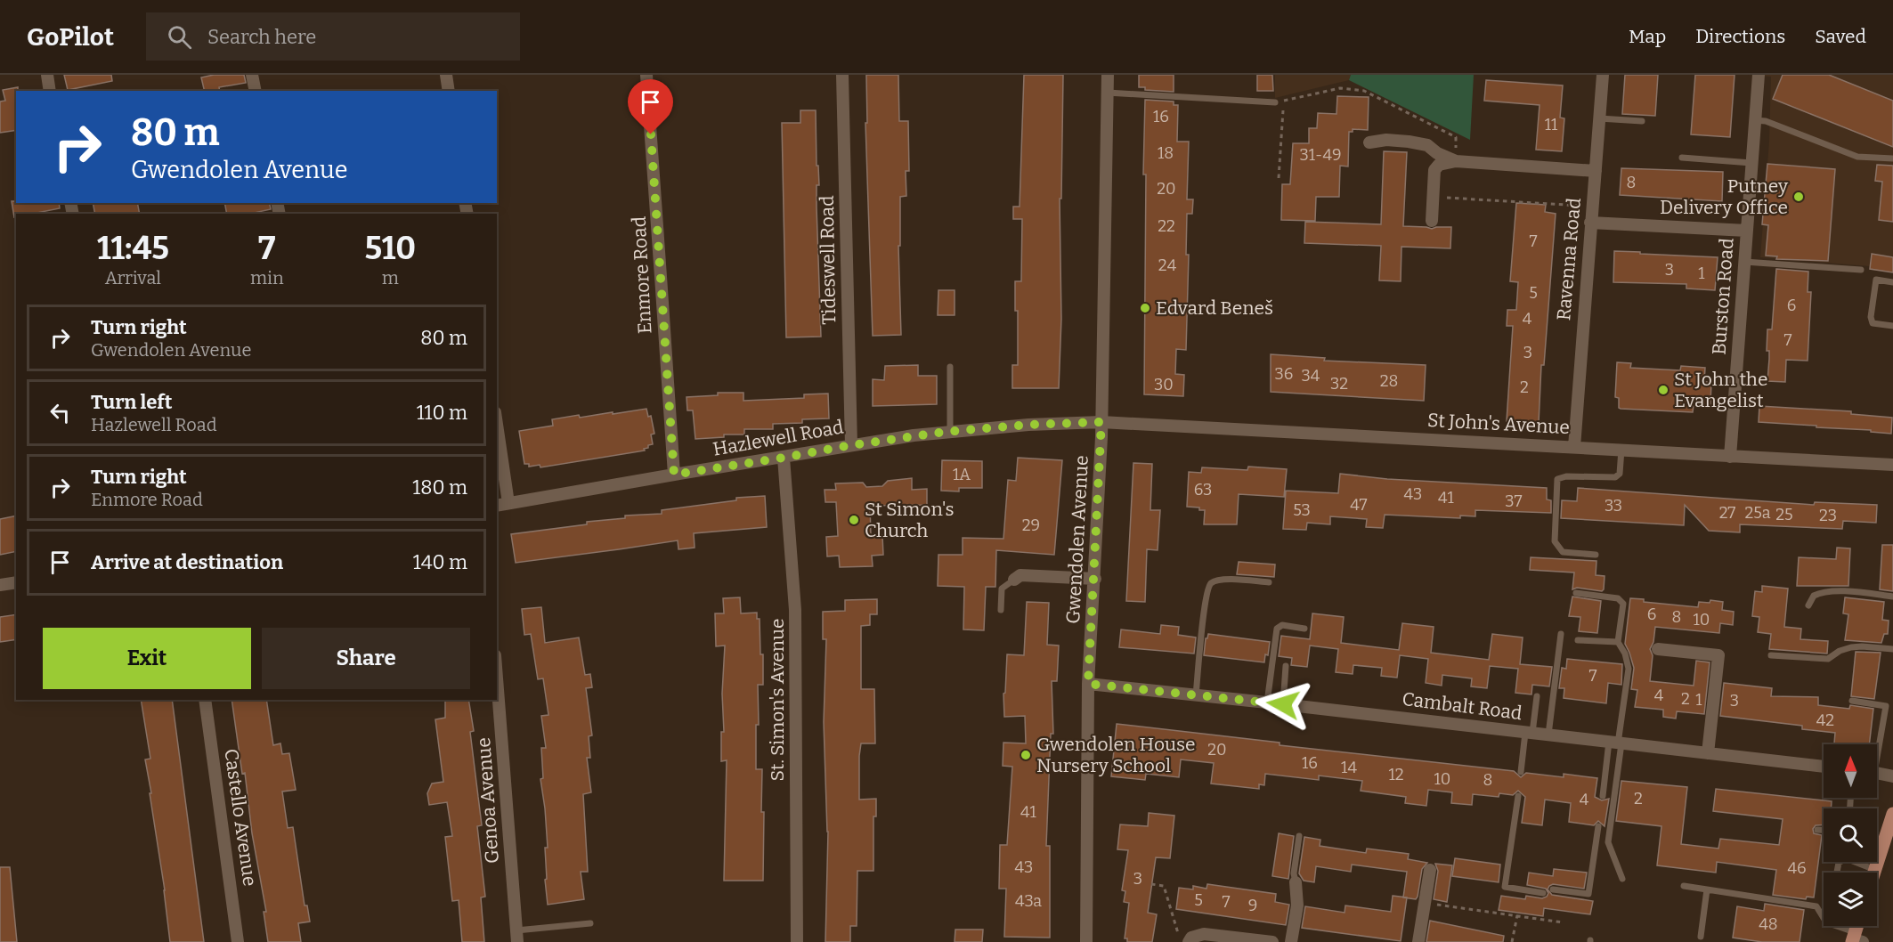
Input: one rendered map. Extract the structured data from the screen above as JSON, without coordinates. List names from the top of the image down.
{
  "streets": {
    "street": [
      "Ravenna Road",
      "Tideswell Road",
      "Enmore Road",
      "Burston Road",
      "St John's Avenue",
      "Hazlewell Road",
      "Gwendolen Avenue",
      "St. Simon's Avenue",
      "Cambalt Road",
      "Genoa Avenue",
      "Castello Avenue"
    ]
  },
  "crossings": [
    ["Ravenna Road", "St John's Avenue"],
    ["Tideswell Road", "Hazlewell Road"],
    ["Enmore Road", "Hazlewell Road"],
    ["Burston Road", "St John's Avenue"],
    ["St John's Avenue", "Hazlewell Road"],
    ["St John's Avenue", "Gwendolen Avenue"],
    ["Hazlewell Road", "Gwendolen Avenue"],
    ["Hazlewell Road", "St. Simon's Avenue"],
    ["Gwendolen Avenue", "Cambalt Road"]
  ],
  "places": [
    "Putney Delivery Office",
    "Edvard Beneš",
    "St John the Evangelist",
    "St Simon's Church",
    "Gwendolen House Nursery School"
  ],
  "house_numbers": [
    "16",
    "11",
    "18",
    "31-49",
    "8",
    "20",
    "22",
    "7",
    "24",
    "3",
    "1",
    "5",
    "6",
    "4",
    "7",
    "3",
    "36",
    "34",
    "28",
    "32",
    "30",
    "2",
    "1A",
    "63",
    "43",
    "41",
    "37",
    "47",
    "33",
    "53",
    "27",
    "25a",
    "25",
    "23",
    "29",
    "6",
    "8",
    "10",
    "7",
    "4",
    "2",
    "1",
    "3",
    "42",
    "20",
    "16",
    "14",
    "12",
    "10",
    "8",
    "2",
    "4",
    "41",
    "43",
    "46",
    "3",
    "5",
    "43a",
    "7",
    "9",
    "48"
  ],
  "north": "top",
  "page": {
    "header": "GoPilot",
    "search": "Search here",
    "nav": ["Map", "Directions", "Saved"],
    "turn": ["80 m", "Gwendolen Avenue"],
    "eta": [
      "11:45",
      "Arrival",
      "7",
      "min",
      "510",
      "m"
    ],
    "list": [
      {
        "name": "Turn right",
        "note": "Gwendolen Avenue",
        "value": "80 m"
      },
      {
        "name": "Turn left",
        "note": "Hazlewell Road",
        "value": "110 m"
      },
      {
        "name": "Turn right",
        "note": "Enmore Road",
        "value": "180 m"
      },
      {
        "name": "Arrive at destination",
        "value": "140 m"
      }
    ],
    "buttons": ["Exit", "Share"]
  }
}
